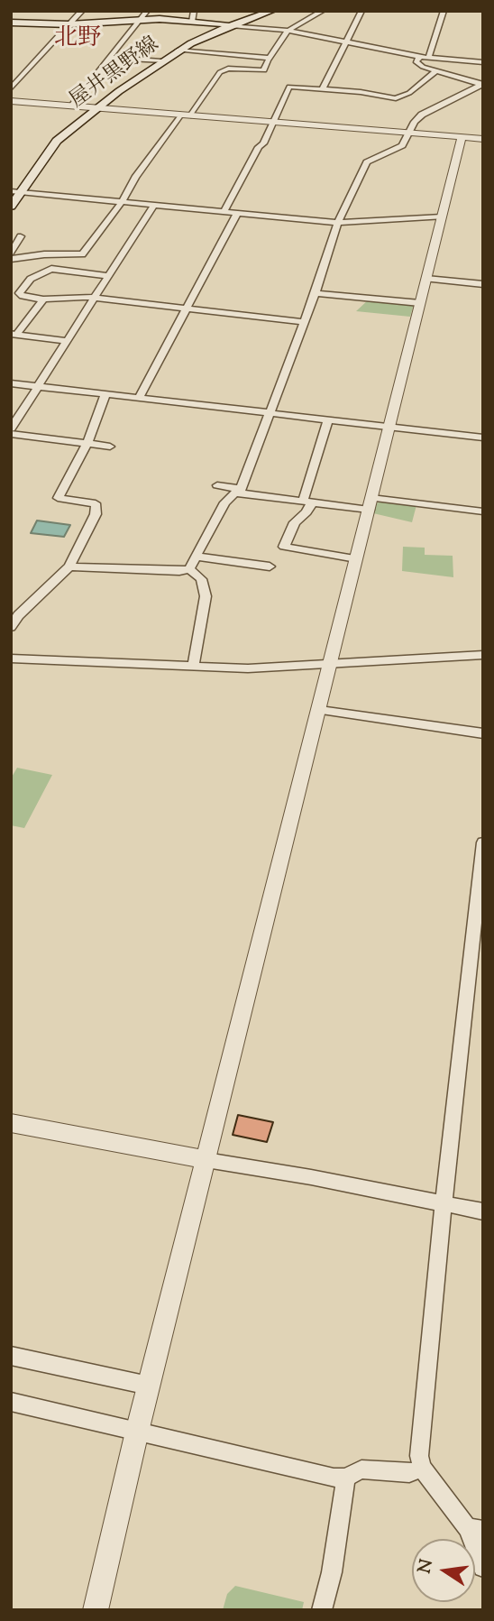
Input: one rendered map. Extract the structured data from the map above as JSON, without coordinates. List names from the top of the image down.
{
  "streets": {
    "main road": ["屋井黒野線"]
  },
  "districts": ["北野"],
  "north": "left"
}
